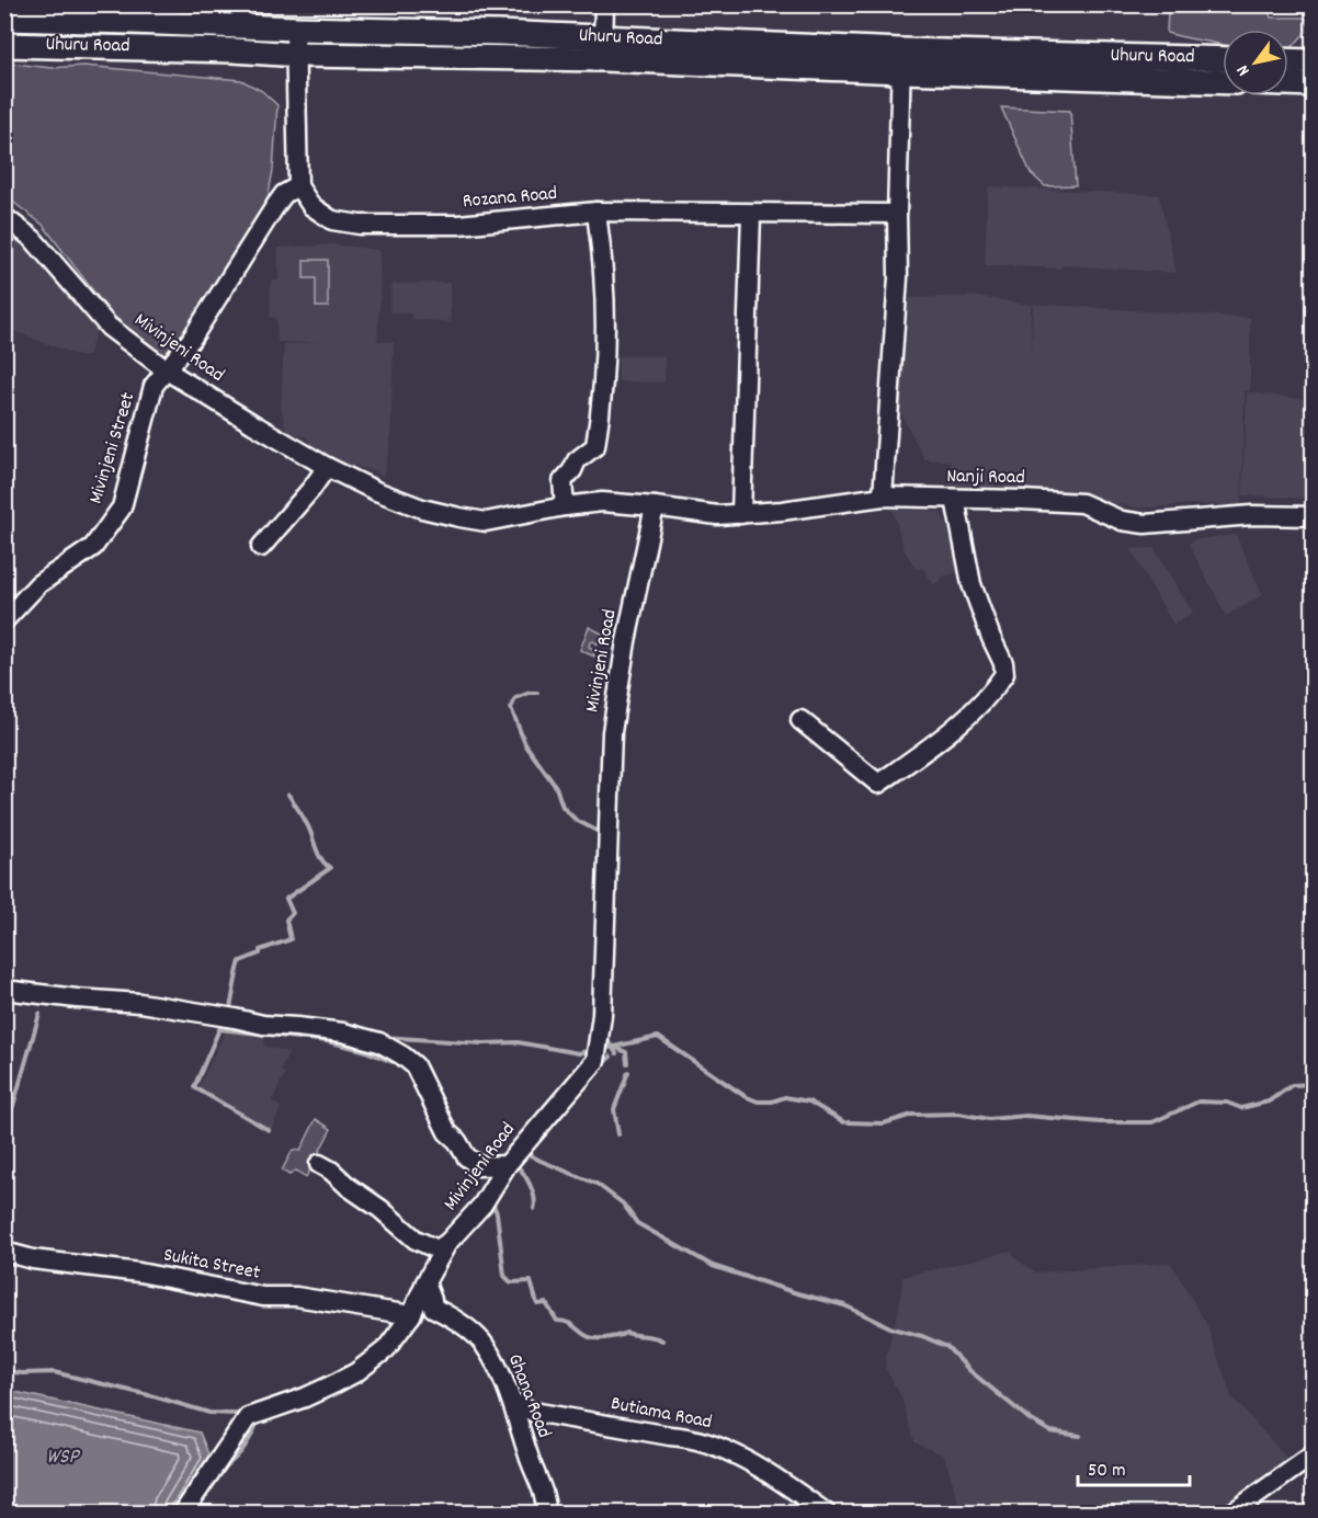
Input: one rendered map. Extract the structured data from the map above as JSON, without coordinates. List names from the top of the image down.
{
  "streets": {
    "main road": ["Uhuru Road"],
    "street": [
      "Rozana Road",
      "Mivinjeni Road",
      "Mivinjeni Street",
      "Nanji Road",
      "Sukita Street",
      "Ghana Road",
      "Butiama Road"
    ]
  },
  "crossings": [
    ["Rozana Road", "Mivinjeni Street"],
    ["Mivinjeni Road", "Mivinjeni Street"],
    ["Mivinjeni Road", "Nanji Road"],
    ["Mivinjeni Road", "Sukita Street"],
    ["Mivinjeni Road", "Ghana Road"],
    ["Ghana Road", "Butiama Road"]
  ],
  "water": ["WSP"],
  "scale_bar": "50 m",
  "north": "bottom left"
}
